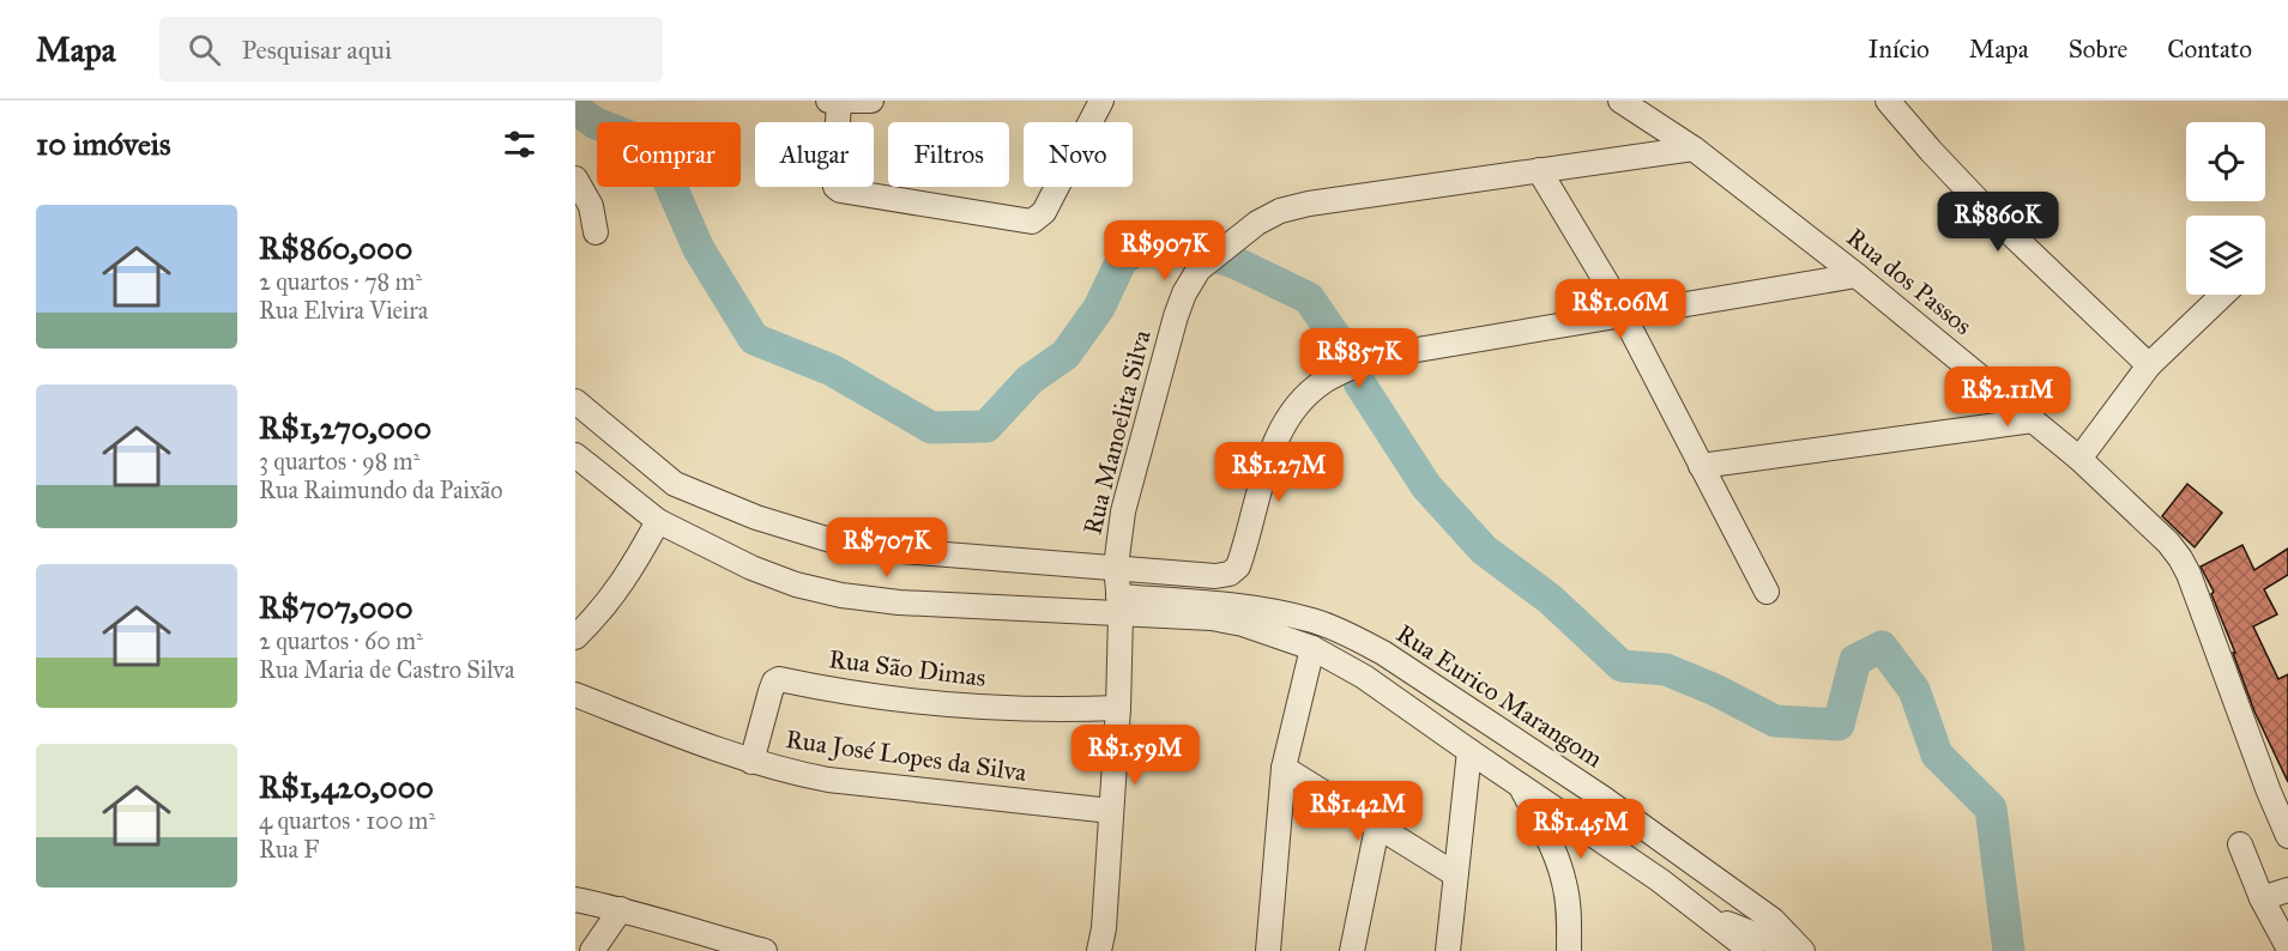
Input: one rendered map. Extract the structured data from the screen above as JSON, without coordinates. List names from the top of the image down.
{
  "streets": {
    "street": [
      "Rua dos Passos",
      "Rua Manoelita Silva",
      "Rua São Dimas",
      "Rua Eurico Marangom",
      "Rua José Lopes da Silva"
    ]
  },
  "crossings": [
    ["Rua Manoelita Silva", "Rua São Dimas"],
    ["Rua Manoelita Silva", "Rua Eurico Marangom"],
    ["Rua Manoelita Silva", "Rua José Lopes da Silva"],
    ["Rua São Dimas", "Rua José Lopes da Silva"]
  ],
  "page": {
    "header": "Mapa",
    "search": "Pesquisar aqui",
    "nav": [
      "Início",
      "Mapa",
      "Sobre",
      "Contato"
    ],
    "heading": "10 imóveis",
    "chip": [
      "Comprar",
      "Alugar",
      "Filtros",
      "Novo"
    ],
    "list": [
      {
        "name": "R$860,000",
        "note": "2 quartos · 78 m² · Rua Elvira Vieira"
      },
      {
        "name": "R$1,270,000",
        "note": "3 quartos · 98 m² · Rua Raimundo da Paixão"
      },
      {
        "name": "R$707,000",
        "note": "2 quartos · 60 m² · Rua Maria de Castro Silva"
      },
      {
        "name": "R$1,420,000",
        "note": "4 quartos · 100 m² · Rua F"
      }
    ],
    "price": [
      "R$860K",
      "R$907K",
      "R$1.06M",
      "R$857K",
      "R$2.11M",
      "R$1.27M",
      "R$707K",
      "R$1.59M",
      "R$1.42M",
      "R$1.45M"
    ]
  }
}
